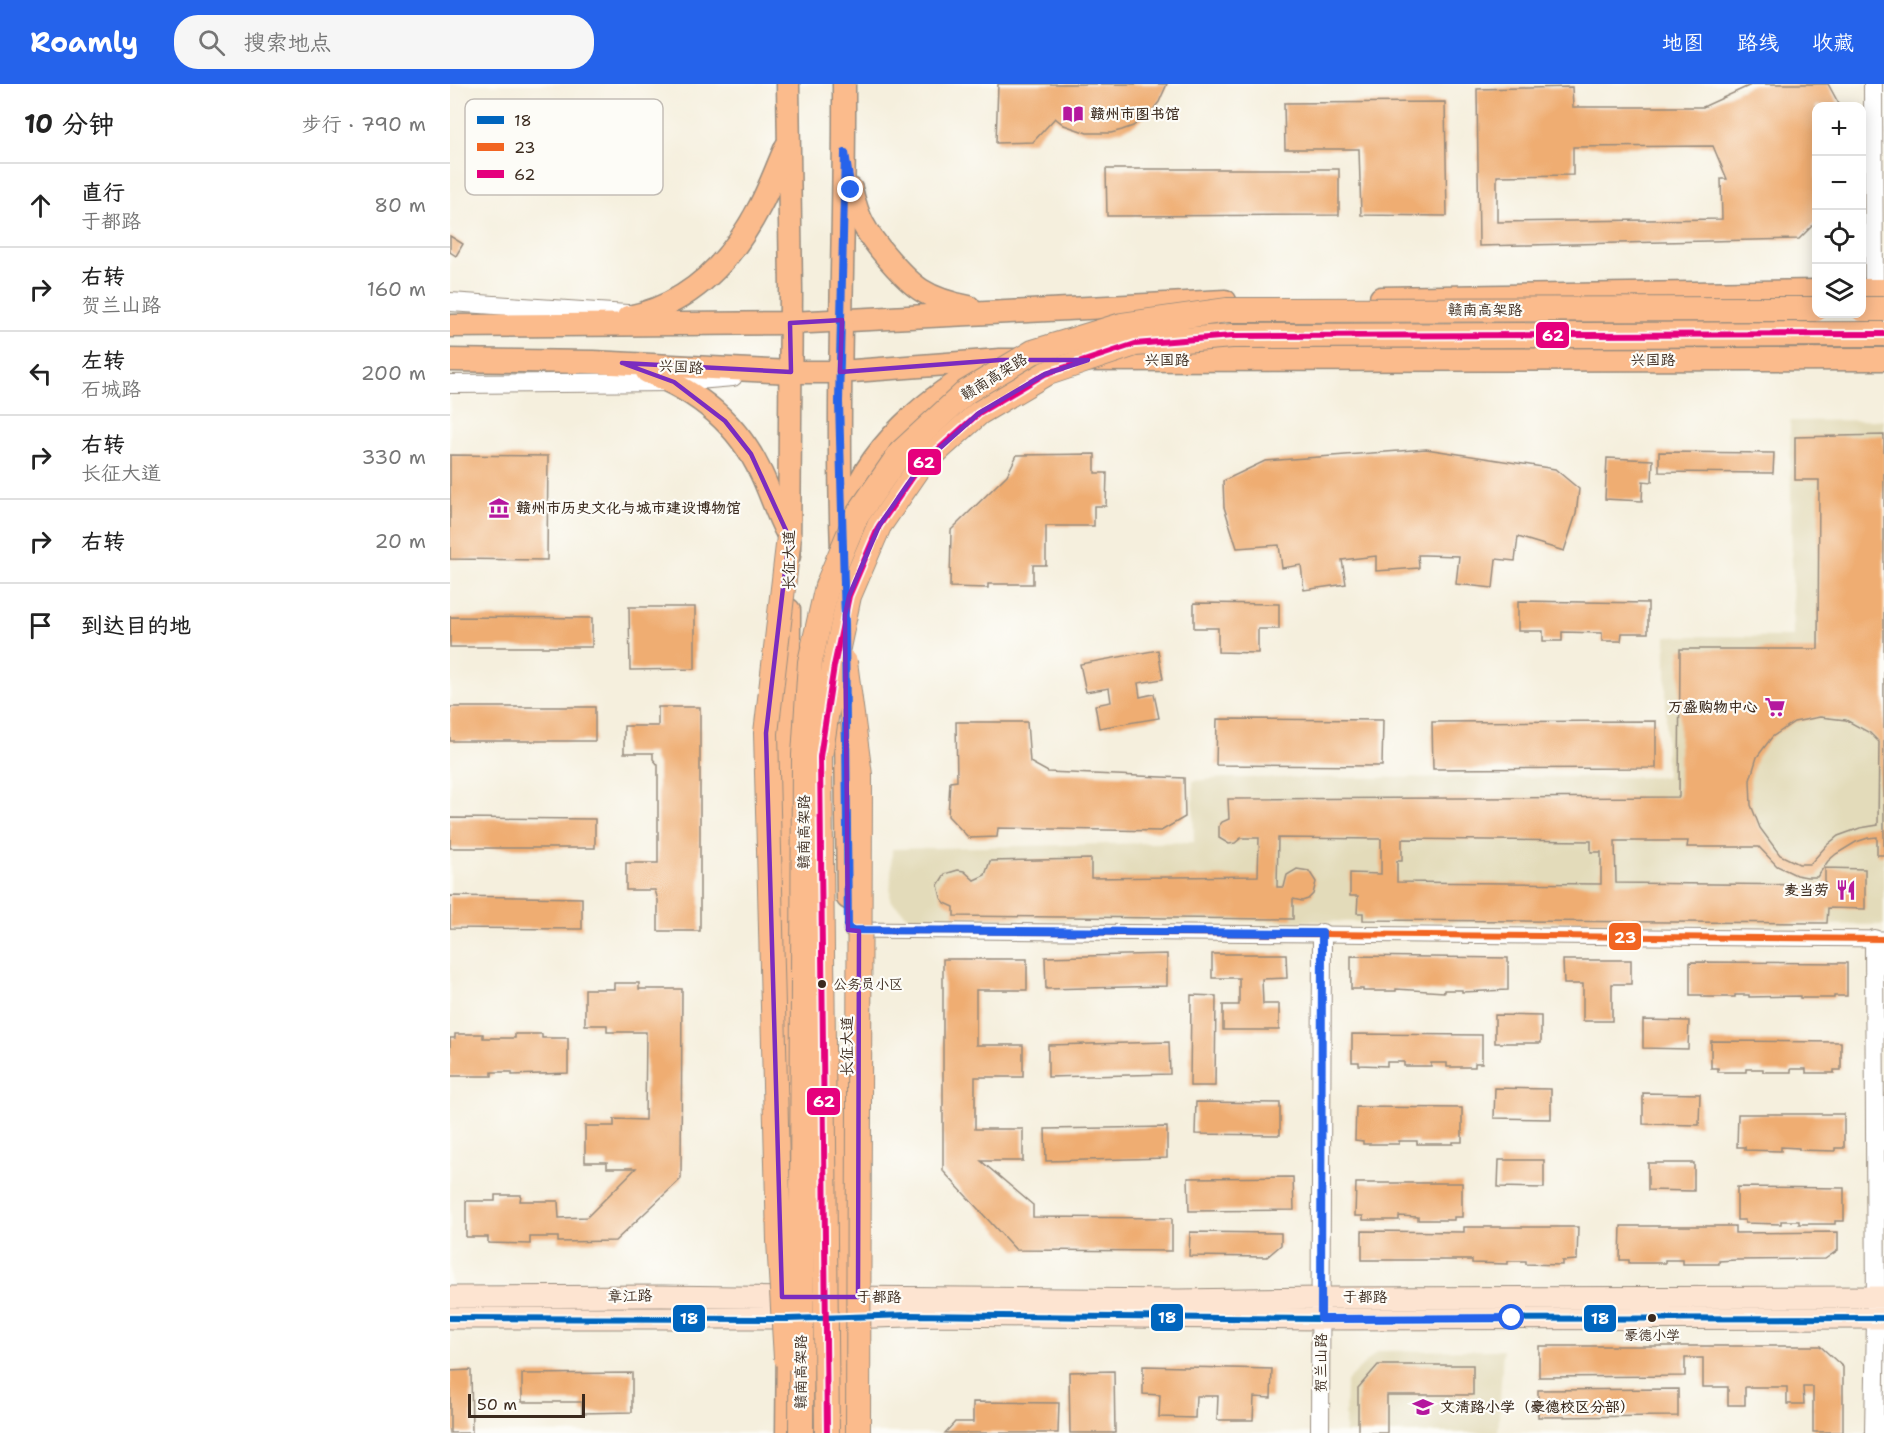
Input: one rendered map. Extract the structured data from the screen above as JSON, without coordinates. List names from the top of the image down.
{
  "streets": {
    "highway": ["赣南高架路"],
    "main road": [
      "兴国路",
      "长征大道",
      "章江路",
      "于都路"
    ],
    "street": ["贺兰山路"]
  },
  "crossings": [
    ["兴国路", "长征大道"],
    ["长征大道", "章江路"],
    ["长征大道", "于都路"],
    ["章江路", "于都路"],
    ["于都路", "贺兰山路"]
  ],
  "places": {
    "library": ["赣州市图书馆"],
    "museum": ["赣州市历史文化与城市建设博物馆"],
    "supermarket": ["万盛购物中心"],
    "restaurant": ["麦当劳"],
    "other": ["公务员小区", "豪德小学"],
    "school or university": ["文清路小学（豪德校区分部）"]
  },
  "lines": ["transit line 62", "transit line 23", "transit line 18"],
  "legend": ["18", "23", "62"],
  "scale_bar": "50 m",
  "page": {
    "header": "Roamly",
    "search": "搜索地点",
    "nav": ["地图", "路线", "收藏"],
    "heading": ["10 分钟", "步行 · 790 m"],
    "map_buttons": ["+", "−"],
    "list": [
      ["直行", "于都路", "80 m"],
      ["右转", "贺兰山路", "160 m"],
      ["左转", "石城路", "200 m"],
      ["右转", "长征大道", "330 m"],
      ["右转", "20 m"],
      "到达目的地"
    ],
    "scale": "50 m"
  }
}
